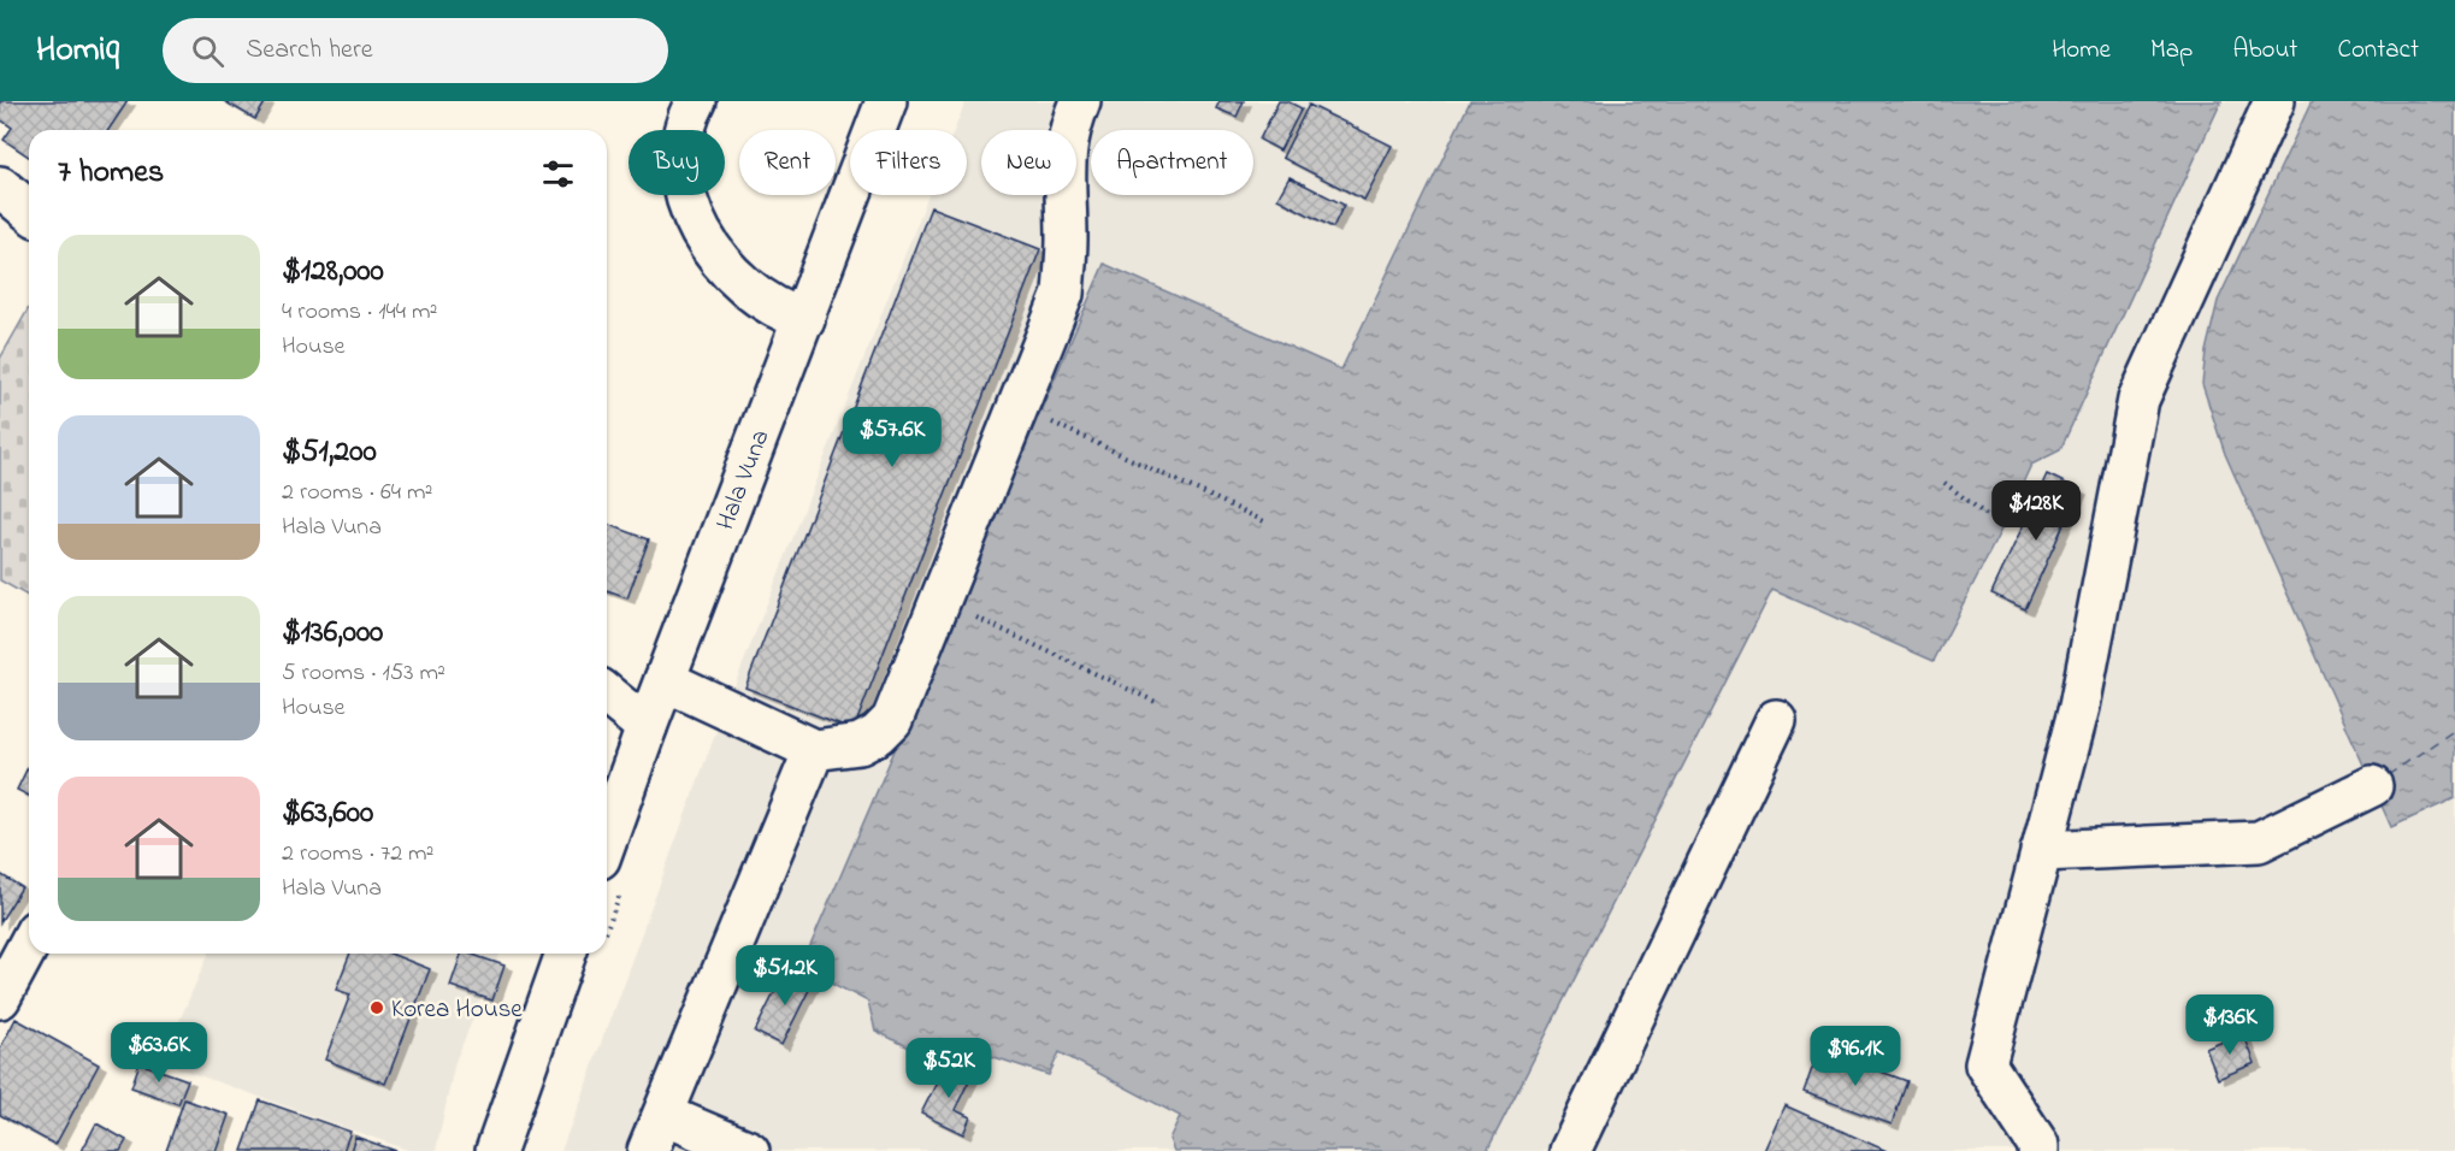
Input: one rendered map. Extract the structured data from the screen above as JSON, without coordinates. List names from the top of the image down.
{
  "streets": {
    "main road": ["Hala Vuna"]
  },
  "places": ["Korea House"],
  "page": {
    "header": "Homiq",
    "search": "Search here",
    "nav": [
      "Home",
      "Map",
      "About",
      "Contact"
    ],
    "chip": [
      "Buy",
      "Rent",
      "Filters",
      "New",
      "Apartment"
    ],
    "heading": "7 homes",
    "list": [
      {
        "name": "$128,000",
        "note": "4 rooms · 144 m² · House"
      },
      {
        "name": "$51,200",
        "note": "2 rooms · 64 m² · Hala Vuna"
      },
      {
        "name": "$136,000",
        "note": "5 rooms · 153 m² · House"
      },
      {
        "name": "$63,600",
        "note": "2 rooms · 72 m² · Hala Vuna"
      }
    ],
    "price": [
      "$57.6K",
      "$128K",
      "$51.2K",
      "$136K",
      "$63.6K",
      "$96.1K",
      "$52K"
    ]
  }
}
